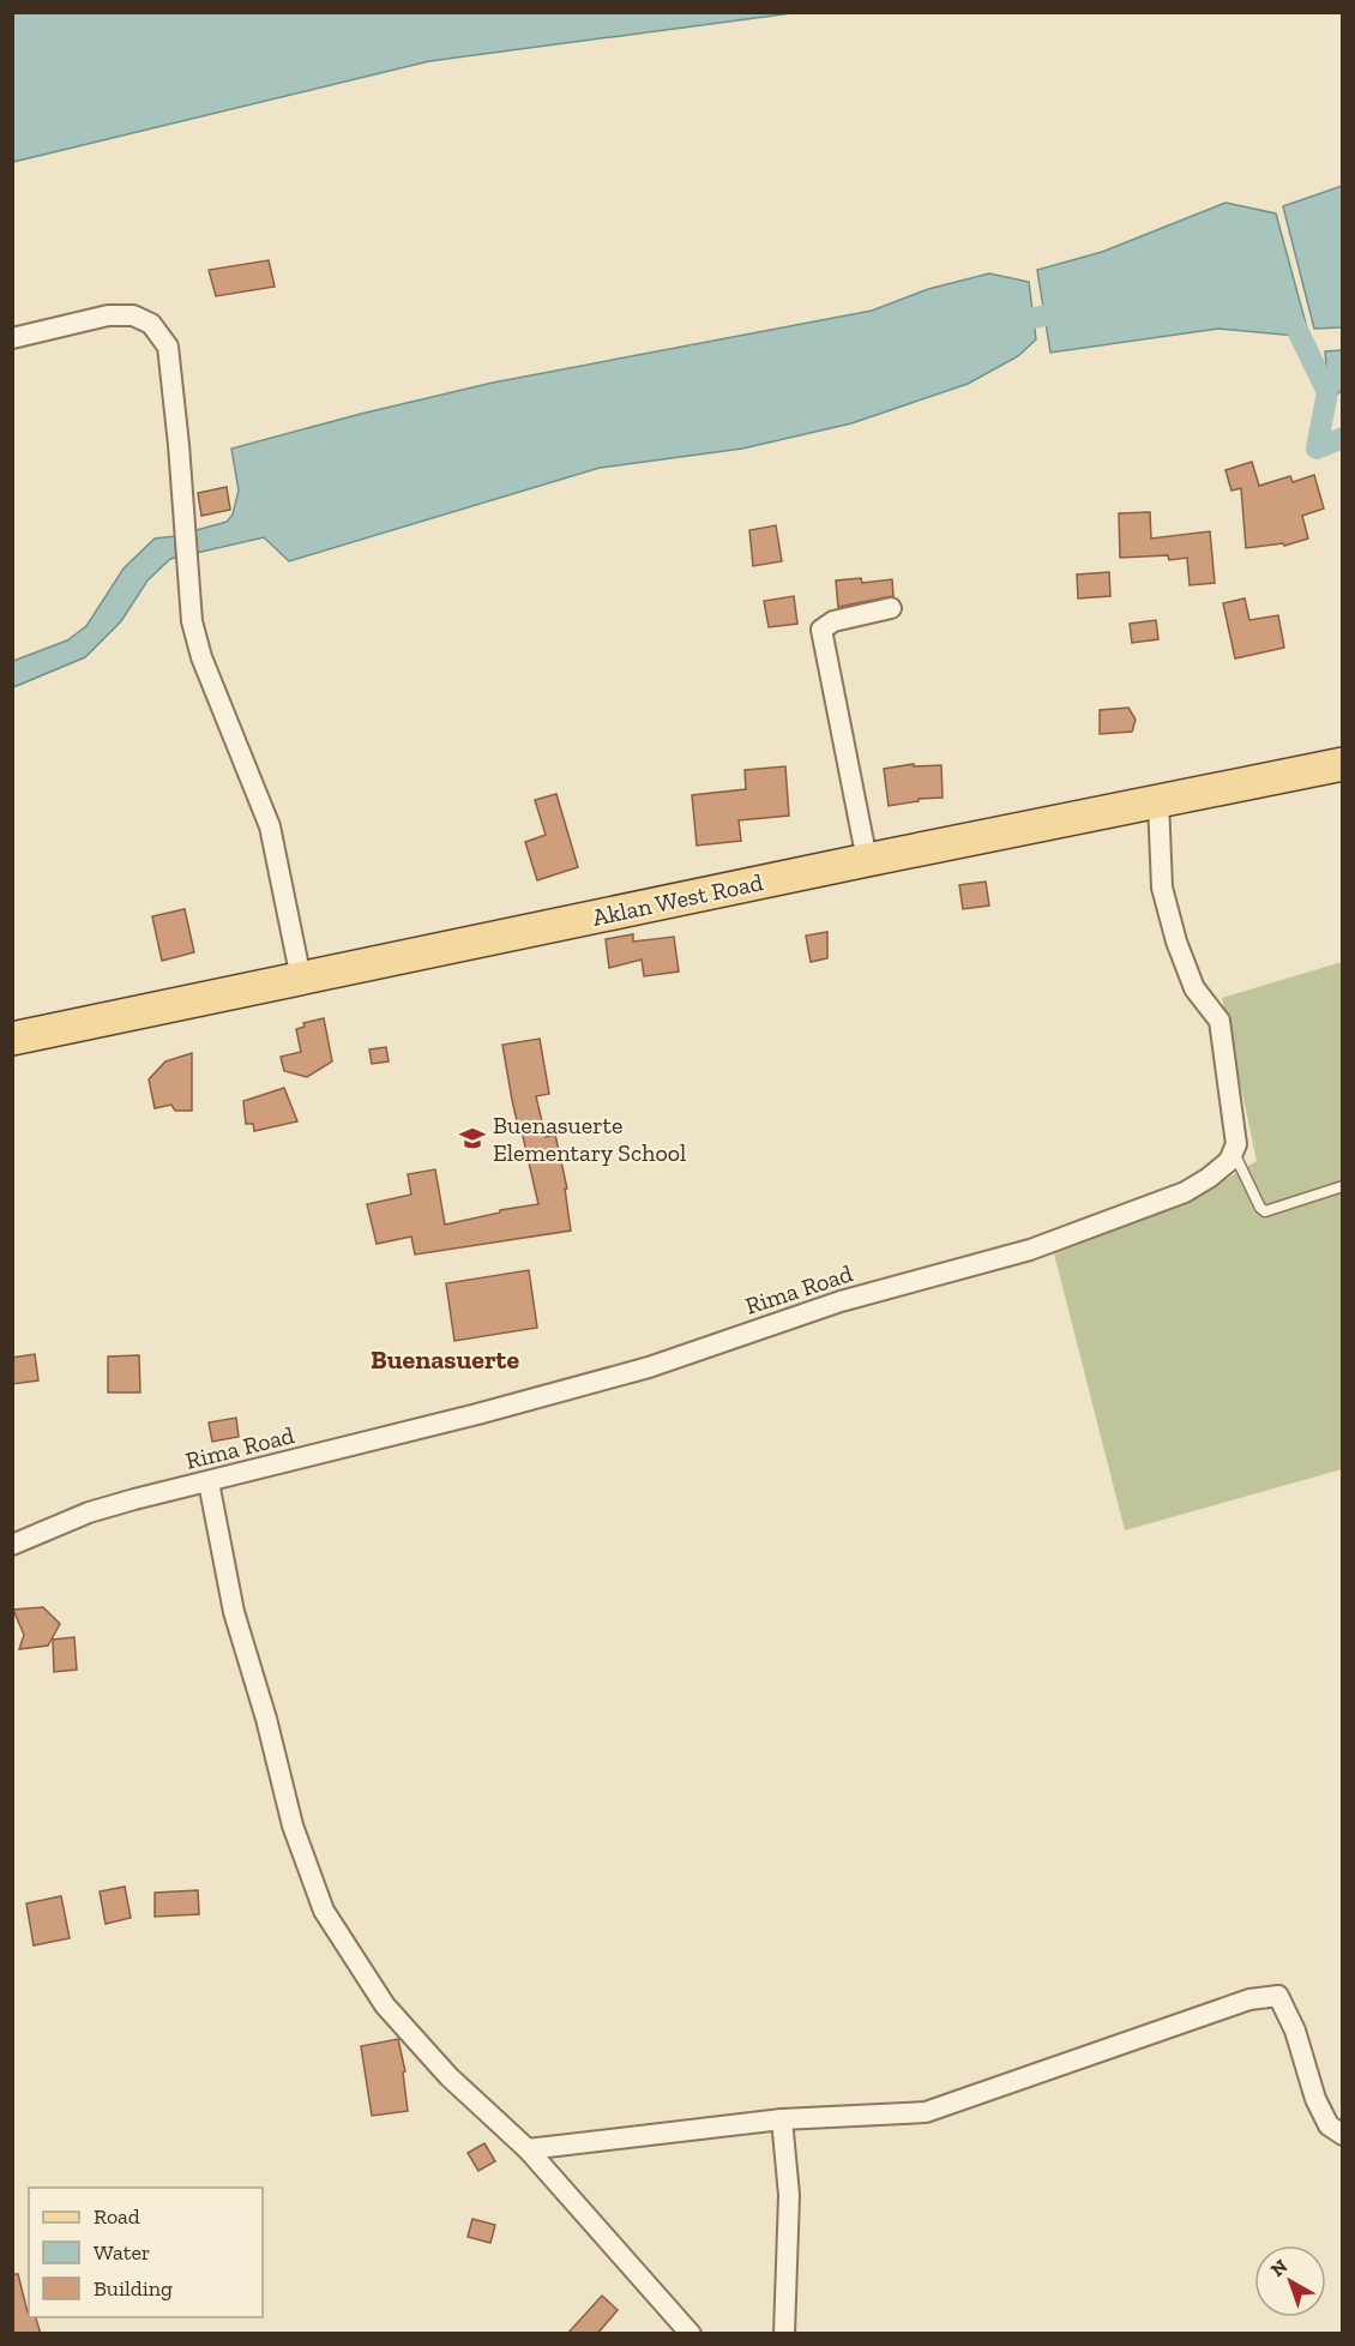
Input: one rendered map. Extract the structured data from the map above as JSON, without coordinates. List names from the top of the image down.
{
  "streets": {
    "main road": ["Aklan West Road"],
    "street": ["Rima Road"]
  },
  "districts": ["Buenasuerte"],
  "places": {
    "school or university": ["Buenasuerte Elementary School"]
  },
  "legend": ["Road", "Water", "Building"],
  "north": "top left"
}
